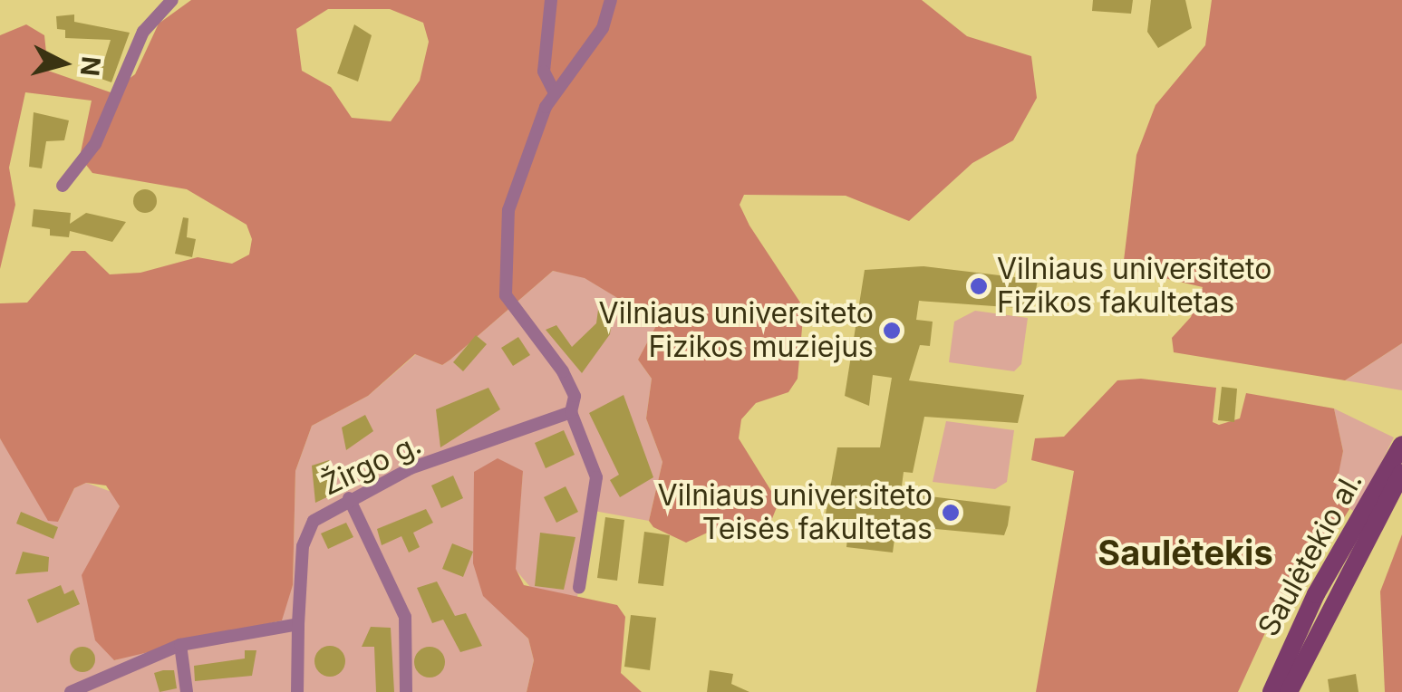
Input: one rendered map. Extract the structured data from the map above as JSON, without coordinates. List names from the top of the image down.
{
  "streets": {
    "main road": ["Saulėtekio al."],
    "street": ["Žirgo g."]
  },
  "districts": ["Saulėtekis"],
  "places": ["Vilniaus universiteto Fizikos fakultetas", "Vilniaus universiteto Fizikos muziejus", "Vilniaus universiteto Teisės fakultetas"],
  "north": "right"
}
